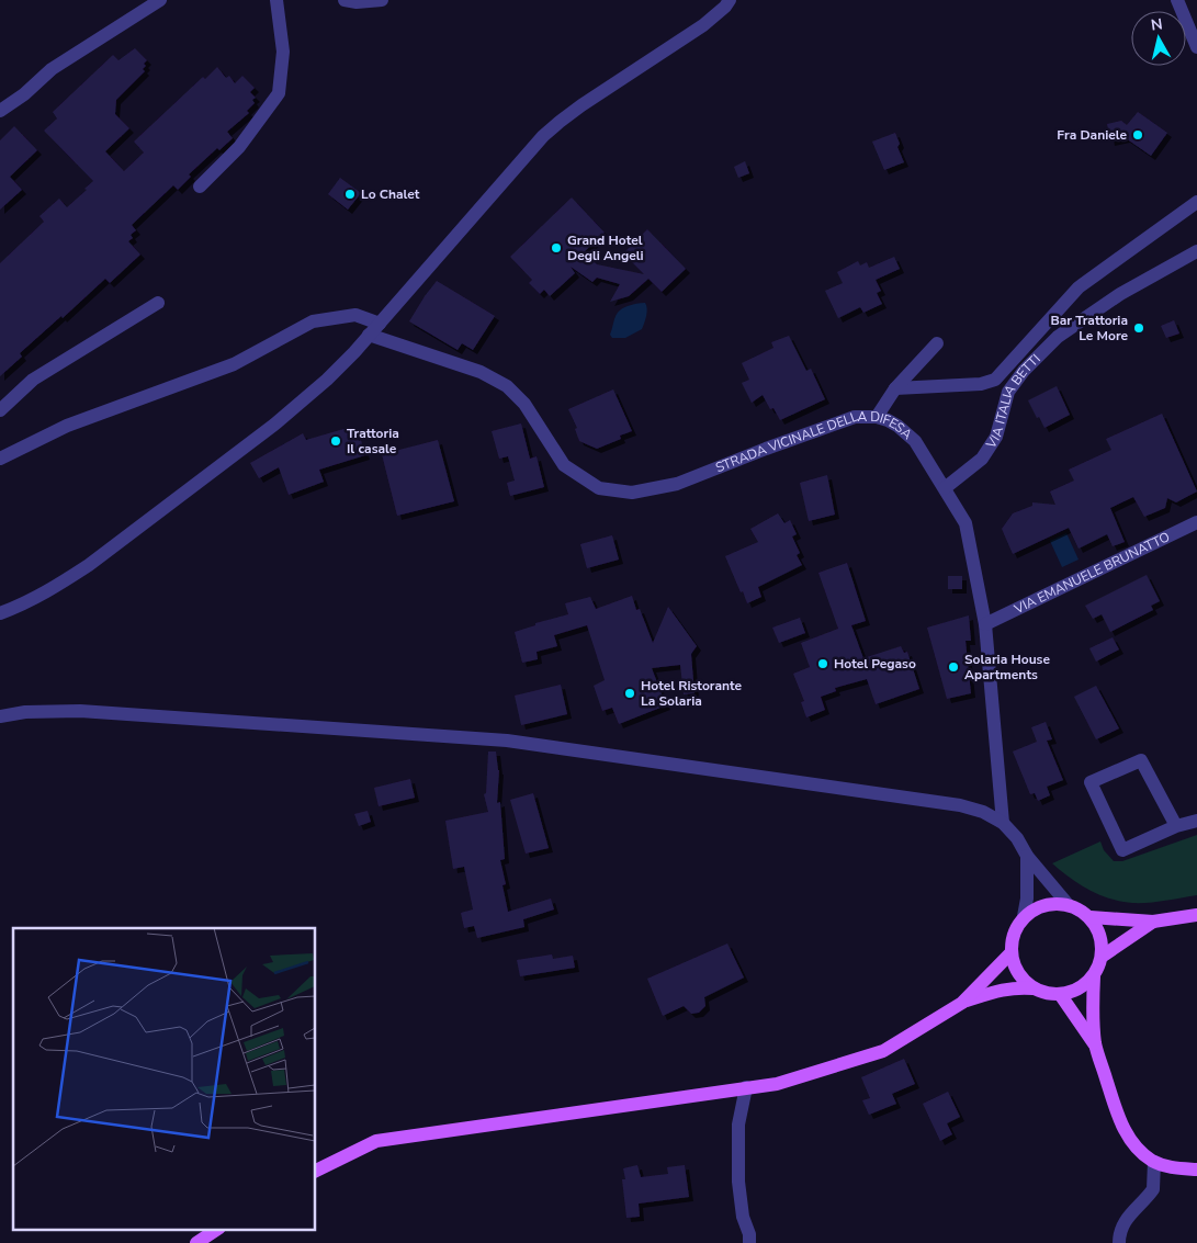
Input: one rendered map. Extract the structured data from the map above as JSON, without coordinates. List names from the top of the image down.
{
  "streets": {
    "street": ["VIA ITALIA BETTI", "STRADA VICINALE DELLA DIFESA", "VIA EMANUELE BRUNATTO"]
  },
  "crossings": [
    ["VIA ITALIA BETTI", "STRADA VICINALE DELLA DIFESA"],
    ["STRADA VICINALE DELLA DIFESA", "VIA EMANUELE BRUNATTO"]
  ],
  "places": [
    "Fra Daniele",
    "Lo Chalet",
    "Grand Hotel Degli Angeli",
    "Bar Trattoria Le More",
    "Trattoria Il casale",
    "Hotel Pegaso",
    "Solaria House Apartments",
    "Hotel Ristorante La Solaria"
  ],
  "north": "top"
}
